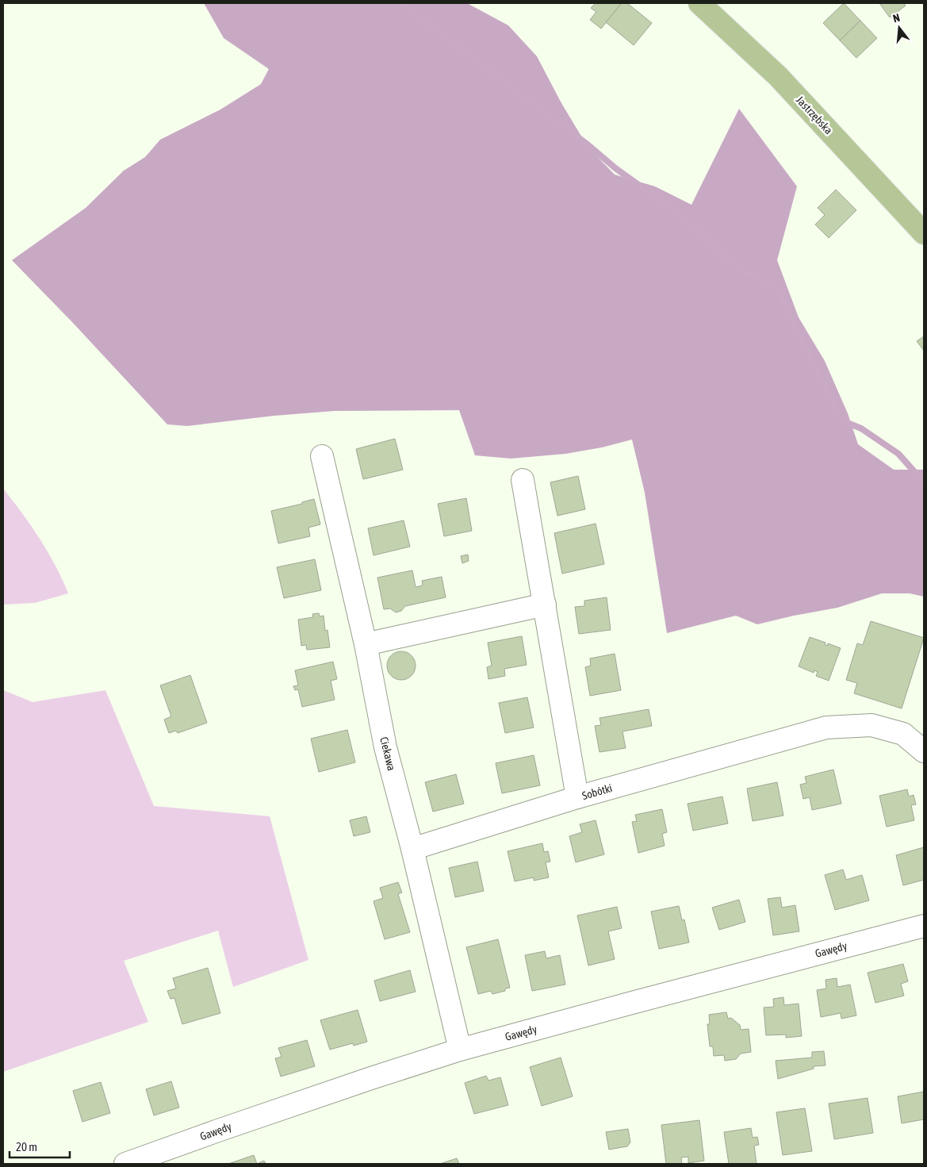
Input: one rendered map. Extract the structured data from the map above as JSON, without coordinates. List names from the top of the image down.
{
  "streets": {
    "main road": ["Jastrzębska"],
    "street": ["Ciekawa", "Sobótki", "Gawędy"]
  },
  "crossings": [
    ["Ciekawa", "Gawędy"]
  ],
  "scale_bar": "20 m",
  "north": "top"
}
